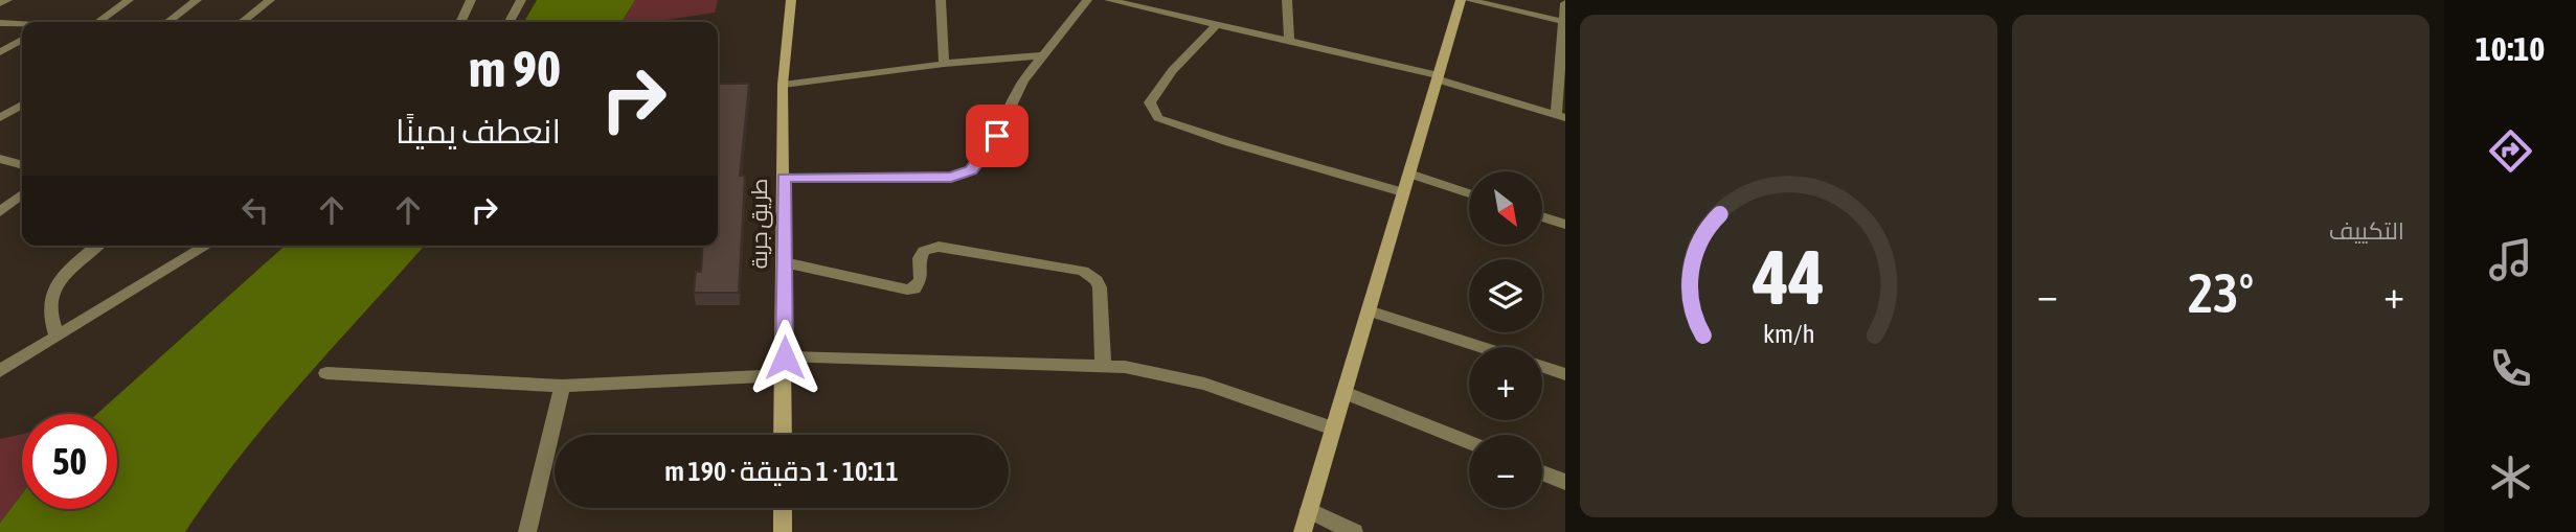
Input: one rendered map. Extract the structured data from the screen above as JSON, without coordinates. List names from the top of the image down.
{
  "streets": {
    "main road": ["طريق جربة"]
  },
  "north": "bottom right",
  "page": {
    "tabs": "10:10",
    "tile": "التكييف",
    "turn": ["90 m", "انعطف يمينًا"],
    "map_buttons": ["+", "−"],
    "heat": ["−", "23°", "+"],
    "limit": "50",
    "trip": "10:11 · 1 دقيقة · 190 m",
    "gauge": ["44", "km/h"]
  }
}
